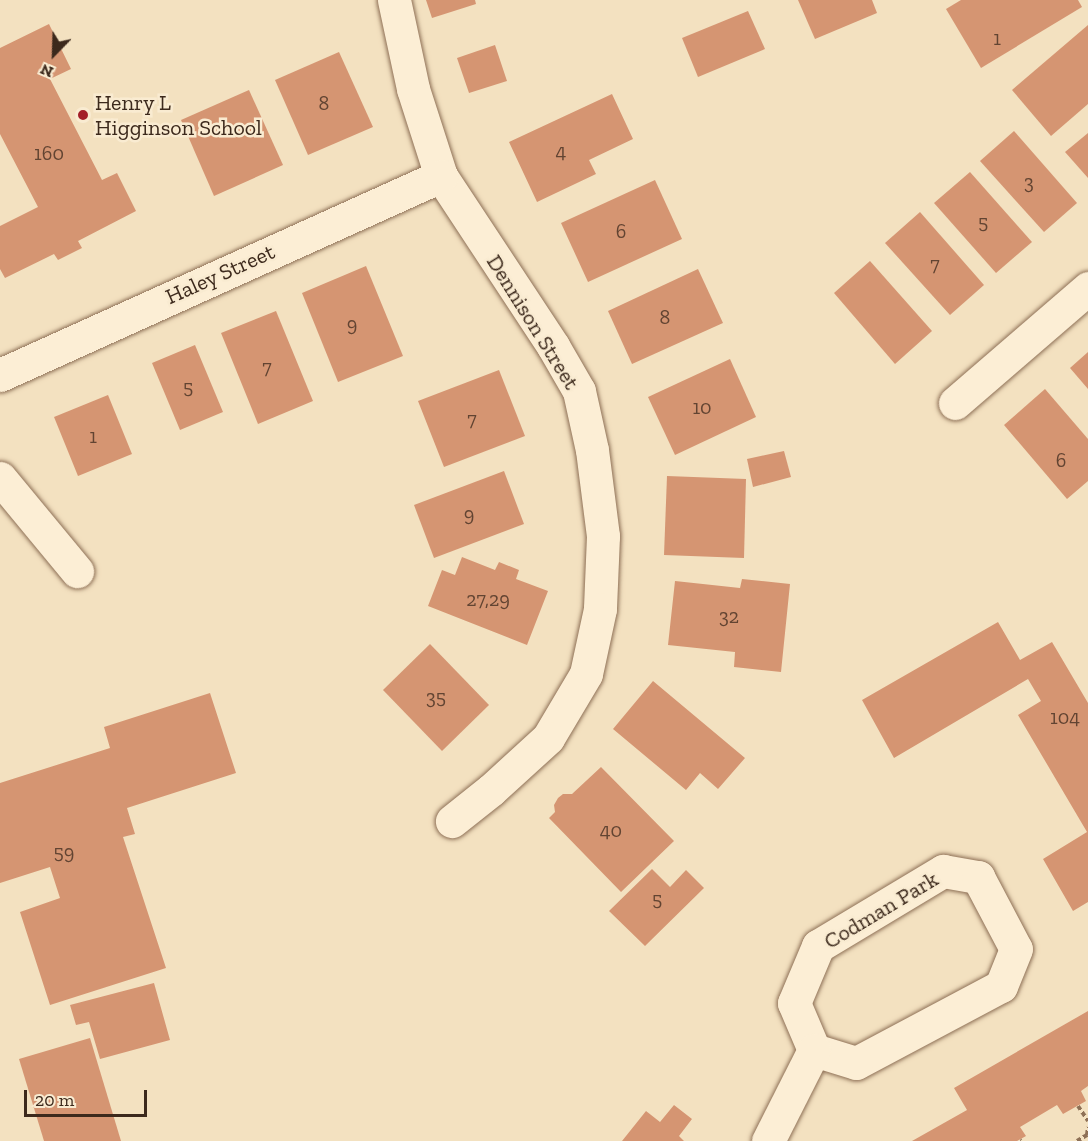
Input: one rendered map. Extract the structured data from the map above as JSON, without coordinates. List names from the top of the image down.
{
  "streets": {
    "street": ["Haley Street", "Dennison Street", "Codman Park"]
  },
  "crossings": [
    ["Haley Street", "Dennison Street"]
  ],
  "places": ["Henry L Higginson School"],
  "house_numbers": [
    "1",
    "8",
    "4",
    "160",
    "3",
    "5",
    "6",
    "7",
    "8",
    "9",
    "7",
    "5",
    "10",
    "7",
    "1",
    "6",
    "9",
    "27,29",
    "32",
    "35",
    "104",
    "40",
    "59",
    "5"
  ],
  "scale_bar": "20 m",
  "north": "bottom left"
}
